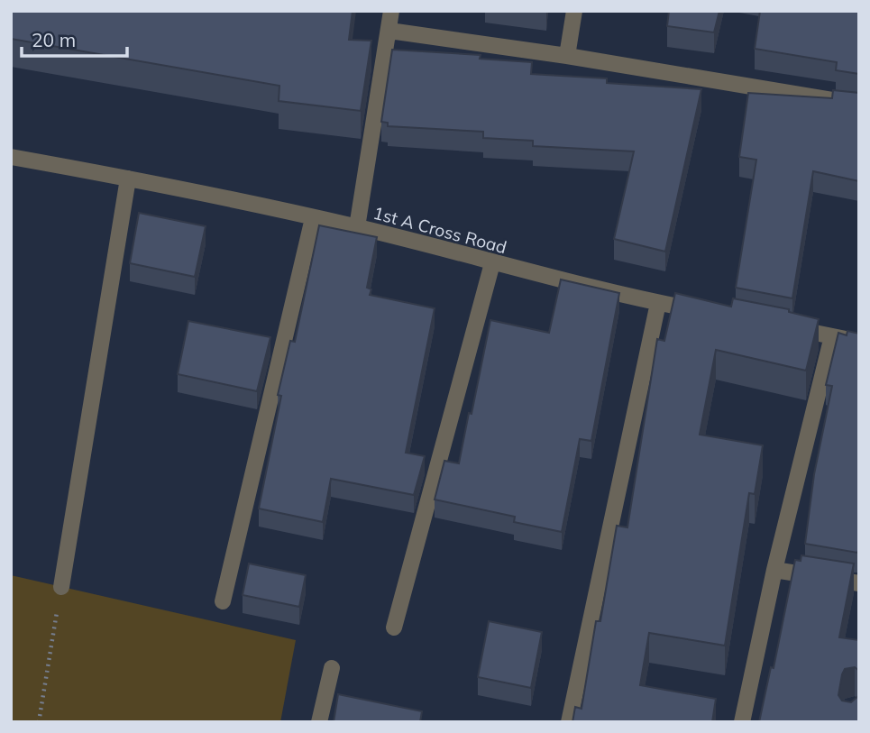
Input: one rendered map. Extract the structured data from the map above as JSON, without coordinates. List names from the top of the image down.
{
  "streets": {
    "street": ["1st A Cross Road"]
  },
  "scale_bar": "20 m"
}
